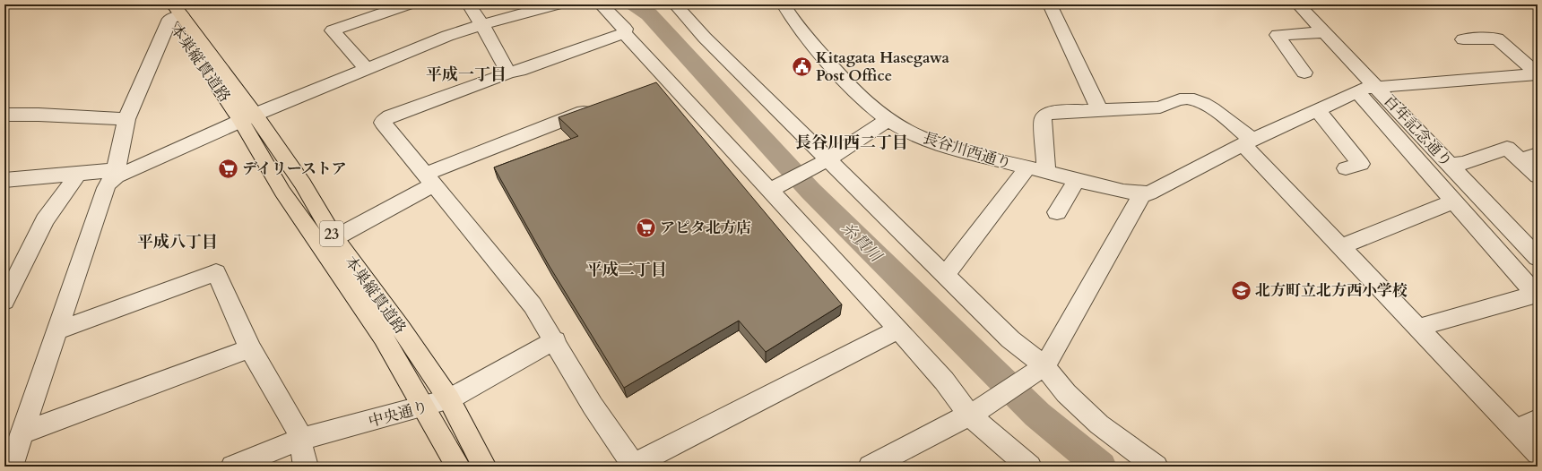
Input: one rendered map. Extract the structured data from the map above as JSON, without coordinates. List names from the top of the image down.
{
  "streets": {
    "main road": ["本巣縦貫道路", "23"],
    "street": ["百年記念通り", "長谷川西通り", "中央通り"]
  },
  "crossings": [
    ["本巣縦貫道路", "中央通り"],
    ["百年記念通り", "長谷川西通り"]
  ],
  "districts": [
    "平成一丁目",
    "長谷川西二丁目",
    "平成八丁目",
    "平成二丁目"
  ],
  "water": ["糸貫川"],
  "places": {
    "public building": ["Kitagata Hasegawa Post Office"],
    "supermarket": ["デイリーストア", "アピタ北方店"],
    "school or university": ["北方町立北方西小学校"]
  }
}
